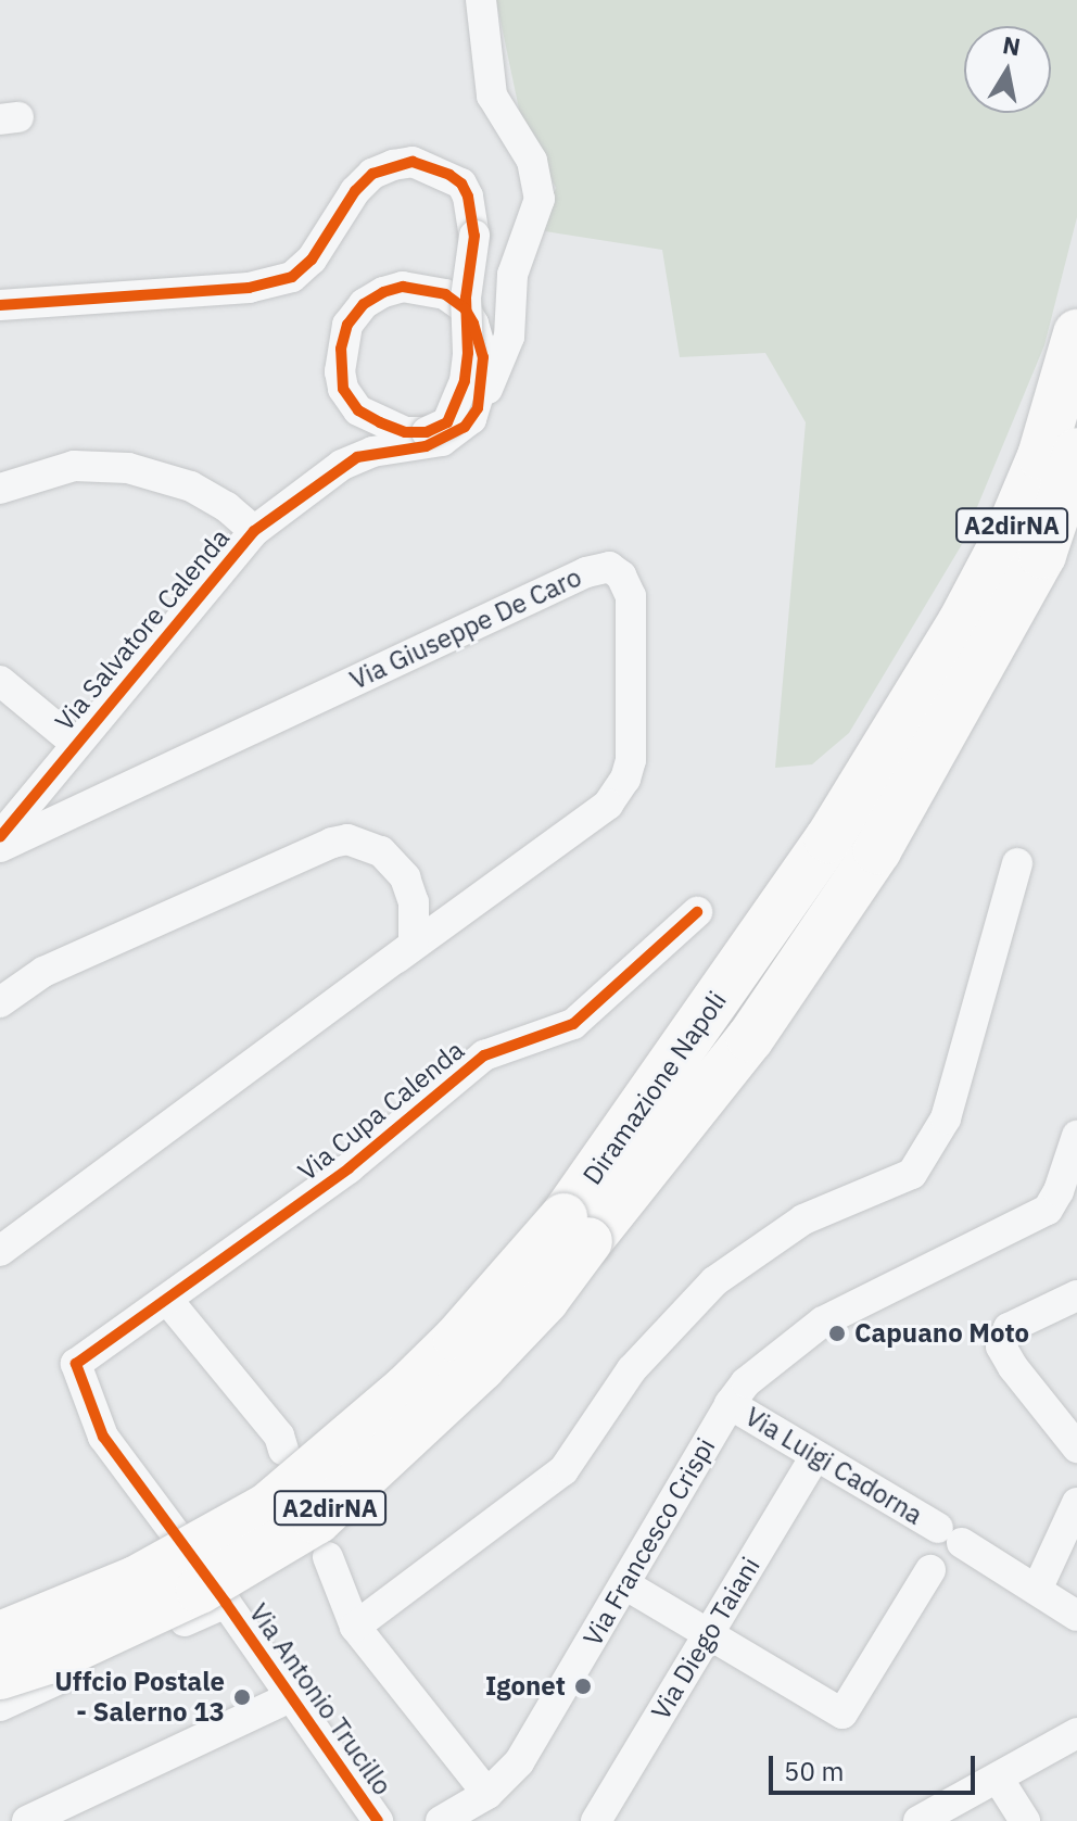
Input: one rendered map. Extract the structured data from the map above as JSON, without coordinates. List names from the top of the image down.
{
  "streets": {
    "highway": ["A2dirNA", "Diramazione Napoli"],
    "street": [
      "Via Giuseppe De Caro",
      "Via Salvatore Calenda",
      "Via Cupa Calenda",
      "Via Luigi Cadorna",
      "Via Francesco Crispi",
      "Via Diego Taiani",
      "Via Antonio Trucillo"
    ]
  },
  "crossings": [
    ["Via Luigi Cadorna", "Via Francesco Crispi"],
    ["Via Luigi Cadorna", "Via Diego Taiani"]
  ],
  "places": ["Capuano Moto", "Igonet", "Uffcio Postale - Salerno 13"],
  "scale_bar": "50 m",
  "north": "top"
}
